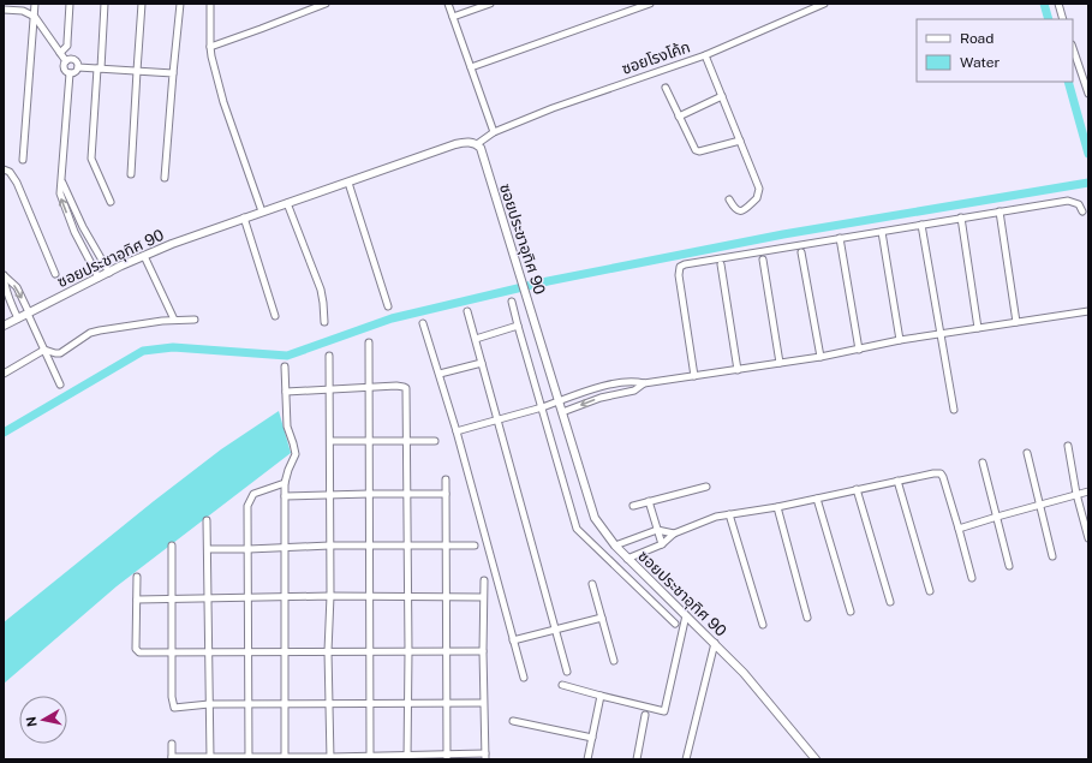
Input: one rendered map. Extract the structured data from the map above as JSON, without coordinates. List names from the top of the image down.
{
  "streets": {
    "street": ["ซอยโรงโค้ก", "ซอยประชาอุทิศ 90"]
  },
  "crossings": [
    ["ซอยโรงโค้ก", "ซอยประชาอุทิศ 90"]
  ],
  "legend": ["Road", "Water"],
  "north": "left"
}
